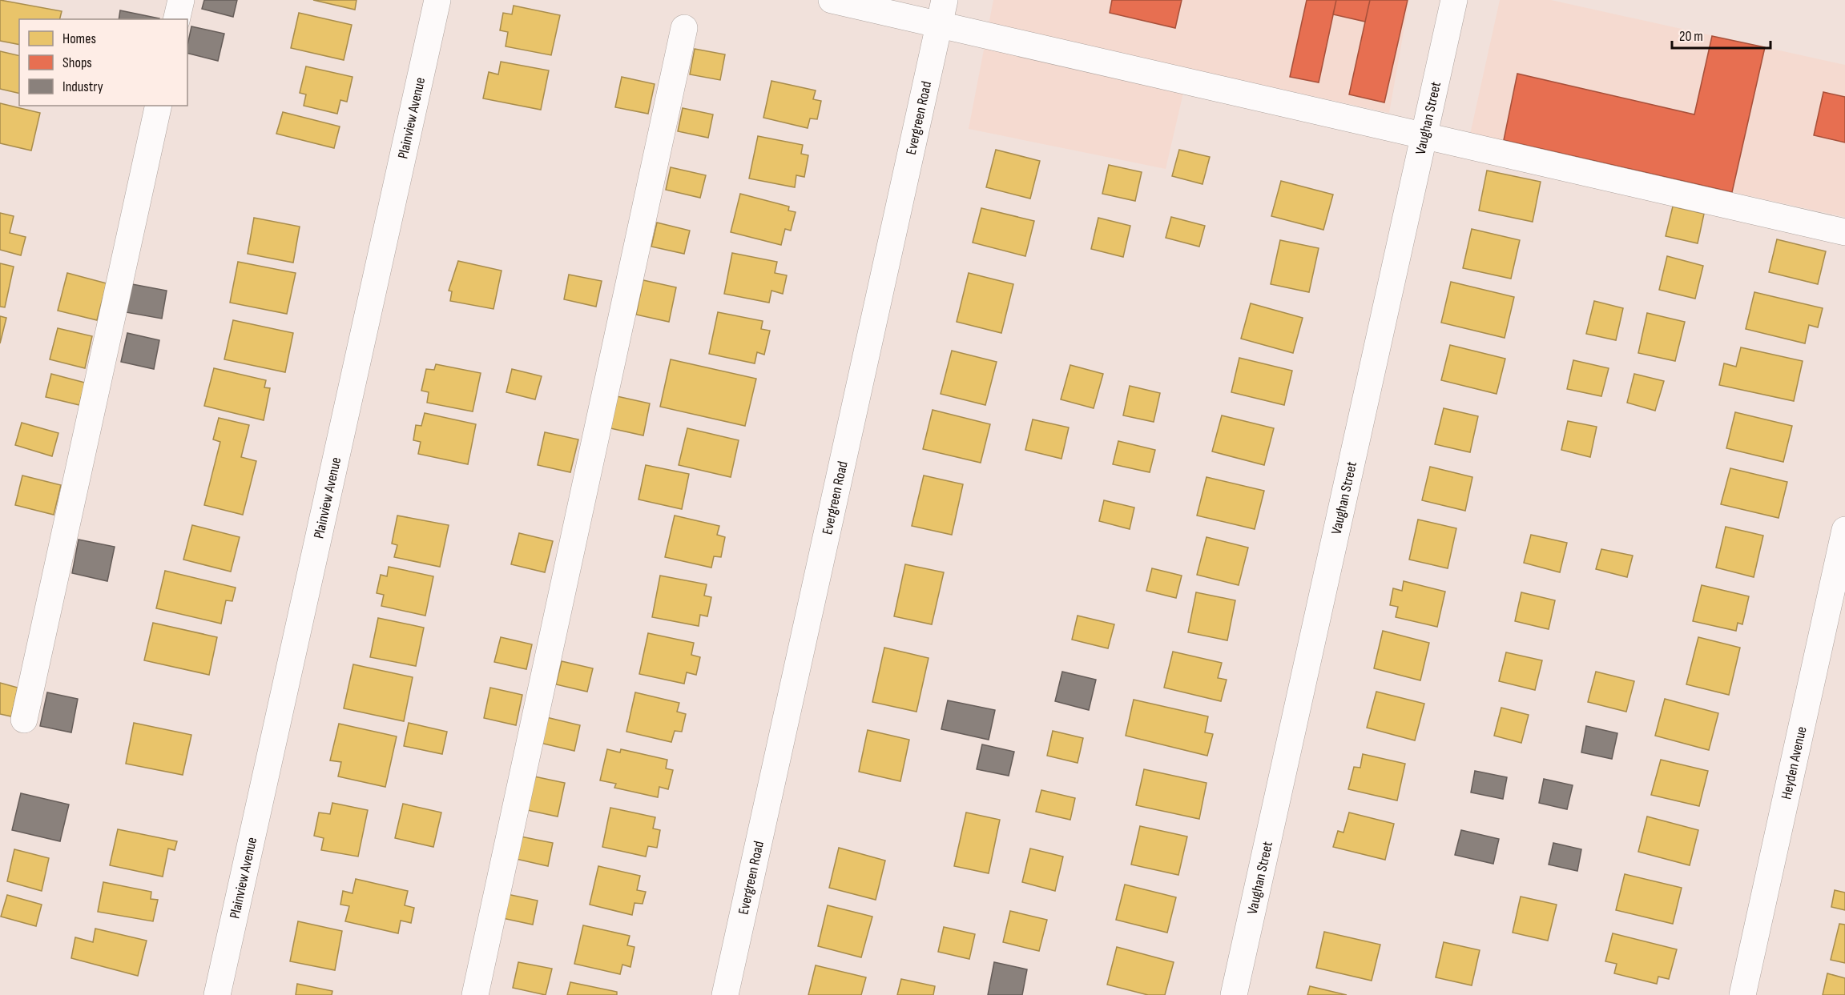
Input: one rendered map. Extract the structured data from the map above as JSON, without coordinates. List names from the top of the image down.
{
  "streets": {
    "street": [
      "Plainview Avenue",
      "Evergreen Road",
      "Vaughan Street",
      "Heyden Avenue"
    ]
  },
  "legend": ["Homes", "Shops", "Industry"],
  "scale_bar": "20 m"
}
